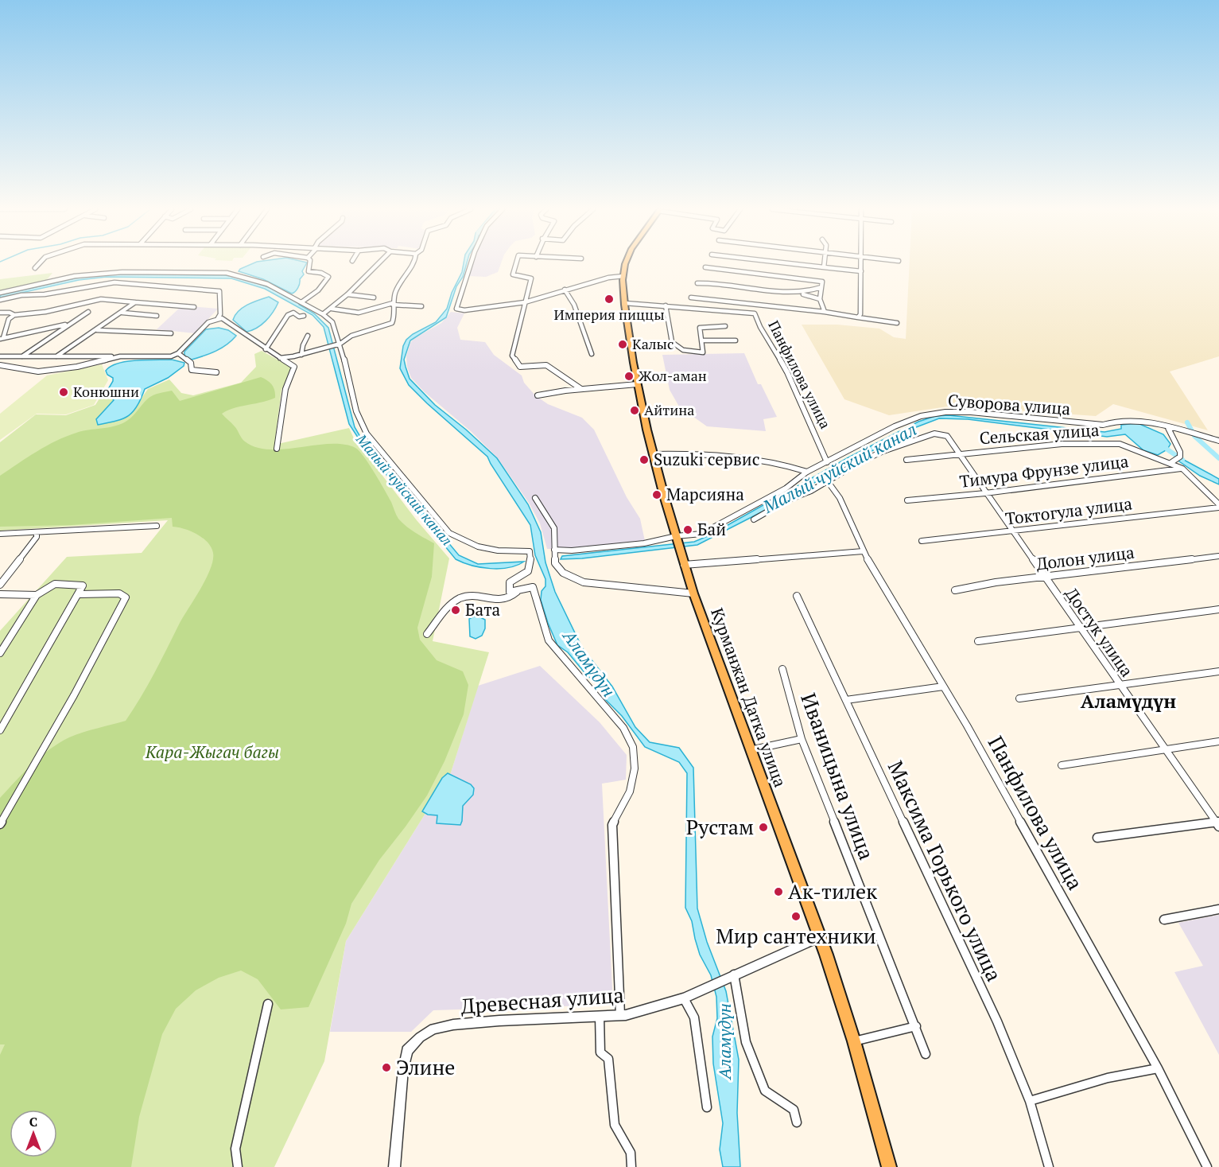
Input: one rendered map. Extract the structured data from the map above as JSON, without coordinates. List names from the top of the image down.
{
  "streets": {
    "main road": ["Курманжан Датка улица"],
    "street": [
      "Панфилова улица",
      "Суворова улица",
      "Сельская улица",
      "Тимура Фрунзе улица",
      "Токтогула улица",
      "Долон улица",
      "Достук улица",
      "Иваницына улица",
      "Максима Горького улица",
      "Древесная улица"
    ]
  },
  "crossings": [
    ["Панфилова улица", "Суворова улица"],
    ["Панфилова улица", "Достук улица"],
    ["Панфилова улица", "Курманжан Датка улица"],
    ["Суворова улица", "Курманжан Датка улица"],
    ["Сельская улица", "Тимура Фрунзе улица"],
    ["Сельская улица", "Токтогула улица"],
    ["Сельская улица", "Достук улица"],
    ["Тимура Фрунзе улица", "Достук улица"],
    ["Токтогула улица", "Достук улица"],
    ["Долон улица", "Достук улица"],
    ["Курманжан Датка улица", "Древесная улица"]
  ],
  "districts": ["Аламүдүн"],
  "water": ["Малый чуйский канал", "Аламүдүн"],
  "parks": ["Кара-Жыгач багы"],
  "places": [
    "Империя пиццы",
    "Калыс",
    "Жол-аман",
    "Конюшни",
    "Айтина",
    "Suzuki сервис",
    "Марсияна",
    "Бай",
    "Бата",
    "Рустам",
    "Ак-тилек",
    "Мир сантехники",
    "Элине"
  ],
  "north": "top"
}
